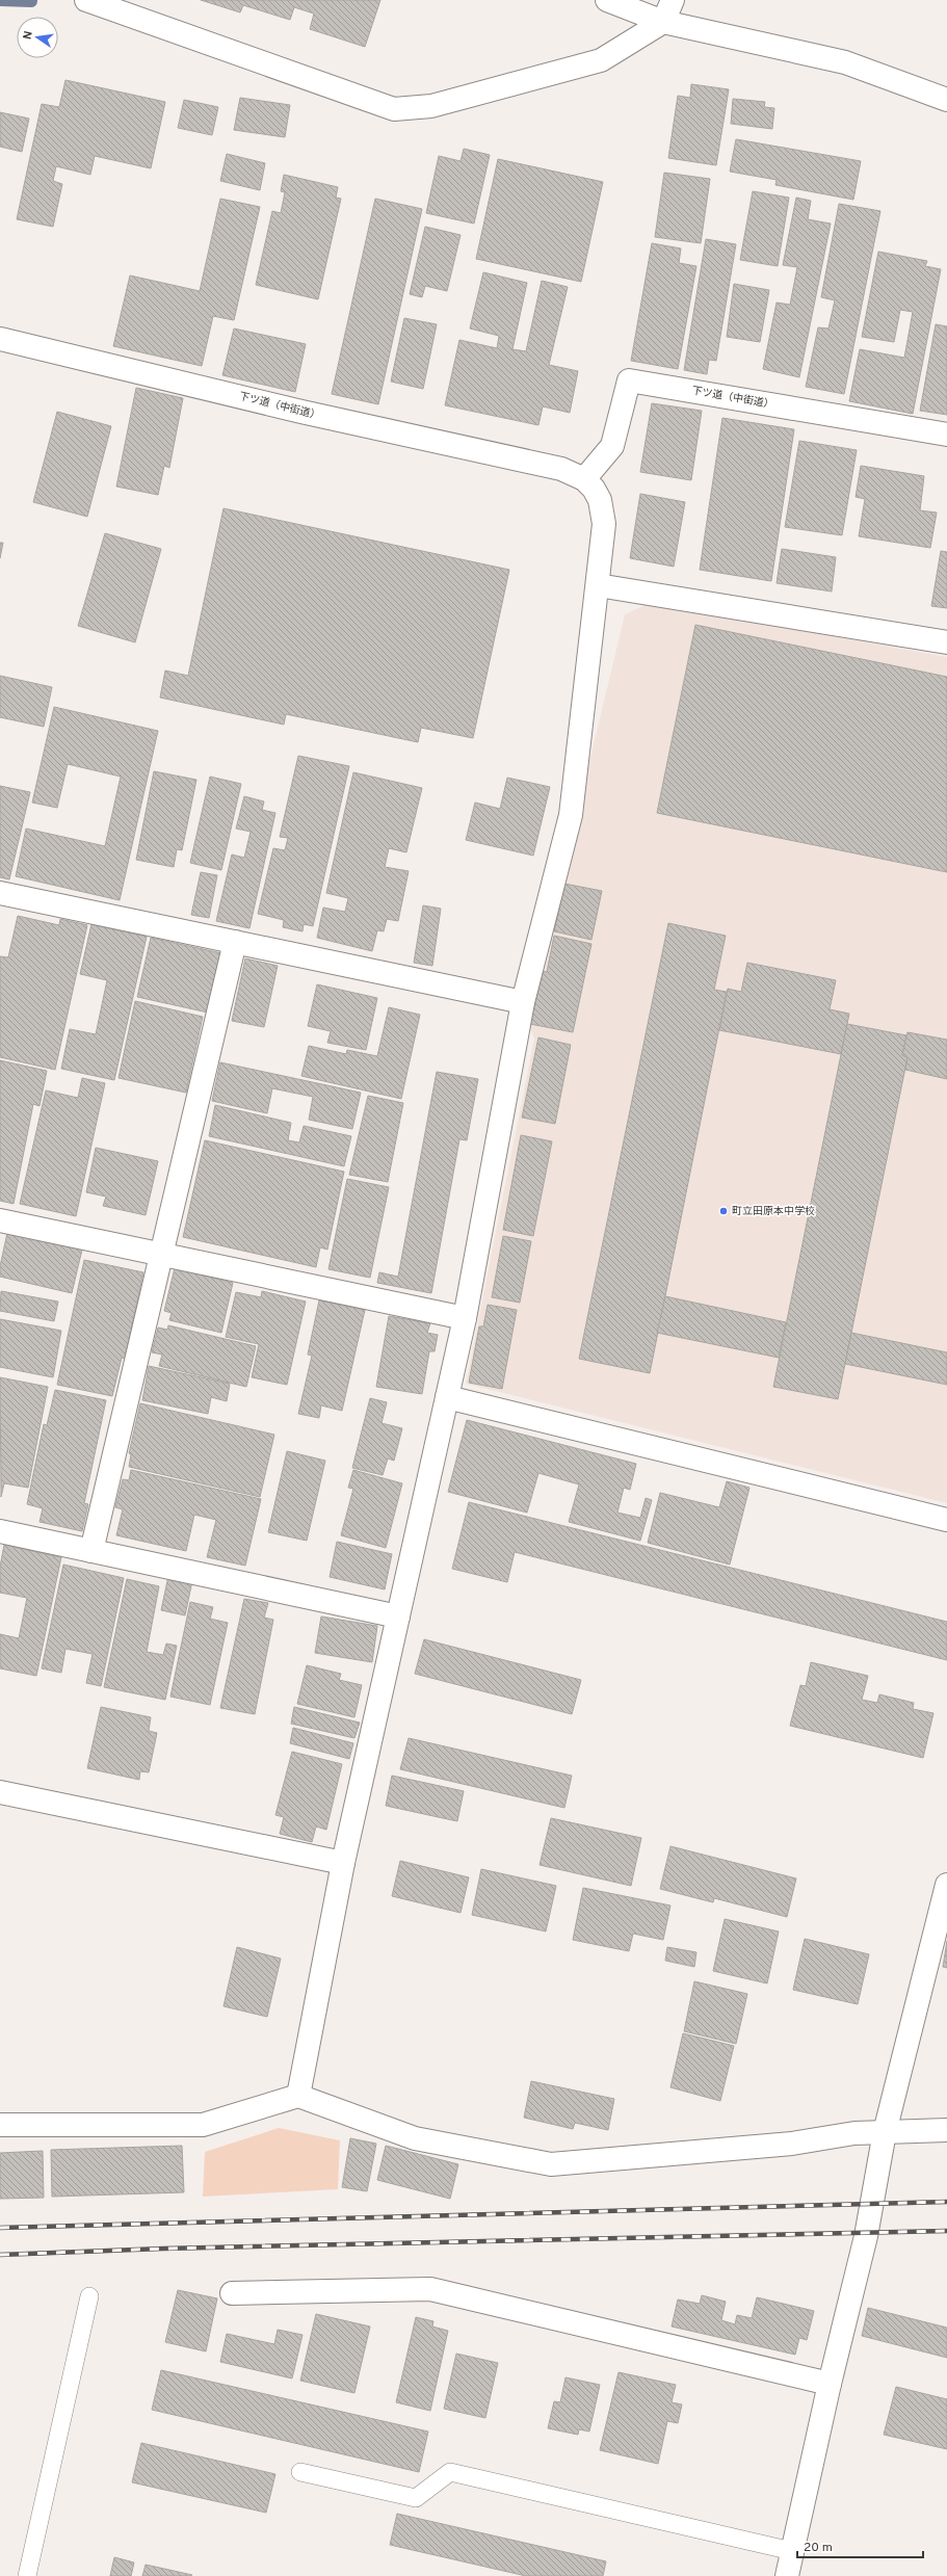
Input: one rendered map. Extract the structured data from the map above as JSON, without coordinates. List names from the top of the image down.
{
  "streets": {
    "street": ["下ツ道（中街道）"]
  },
  "places": ["町立田原本中学校"],
  "scale_bar": "20 m",
  "north": "left"
}
